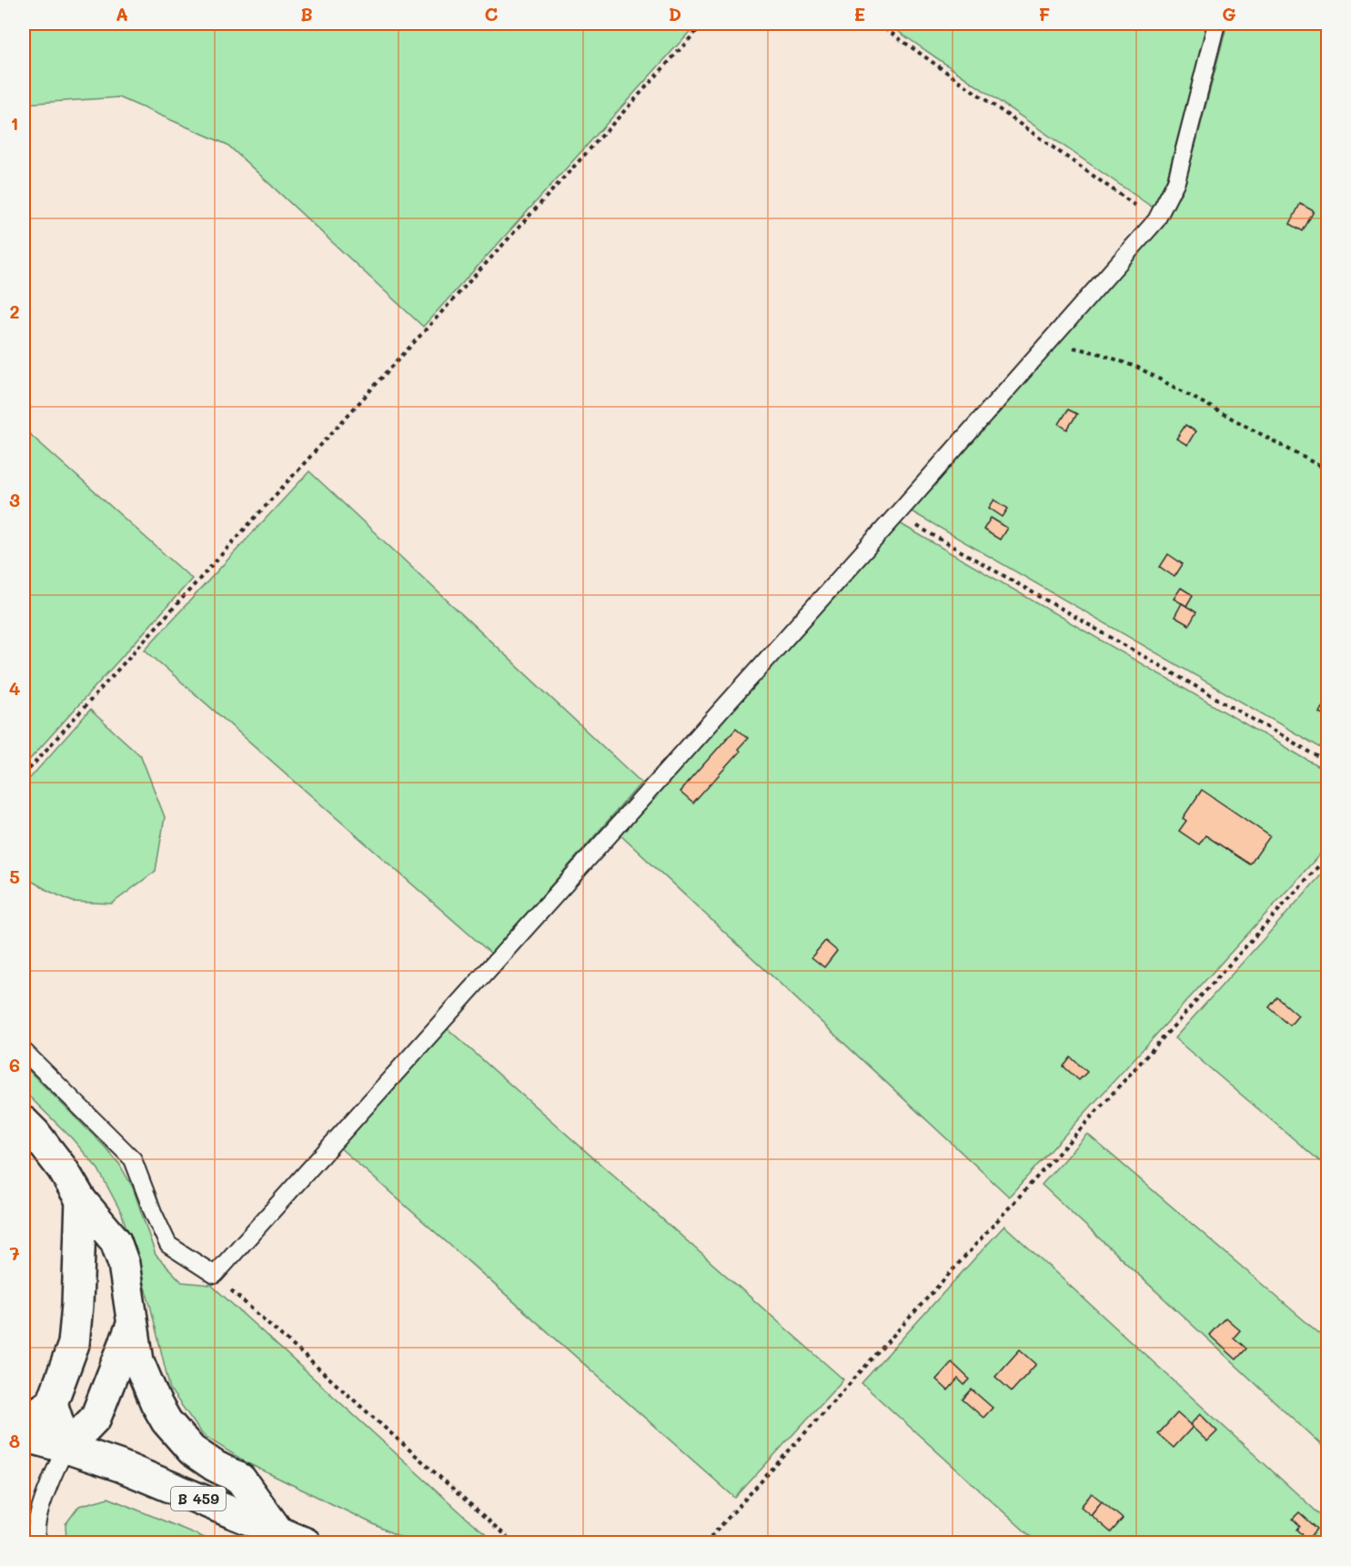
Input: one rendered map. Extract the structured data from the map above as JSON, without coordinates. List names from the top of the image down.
{
  "streets": {
    "street": ["B 459"]
  },
  "grid": {
    "columns": [
      "A",
      "B",
      "C",
      "D",
      "E",
      "F",
      "G"
    ],
    "rows": [
      "1",
      "2",
      "3",
      "4",
      "5",
      "6",
      "7",
      "8"
    ]
  }
}
